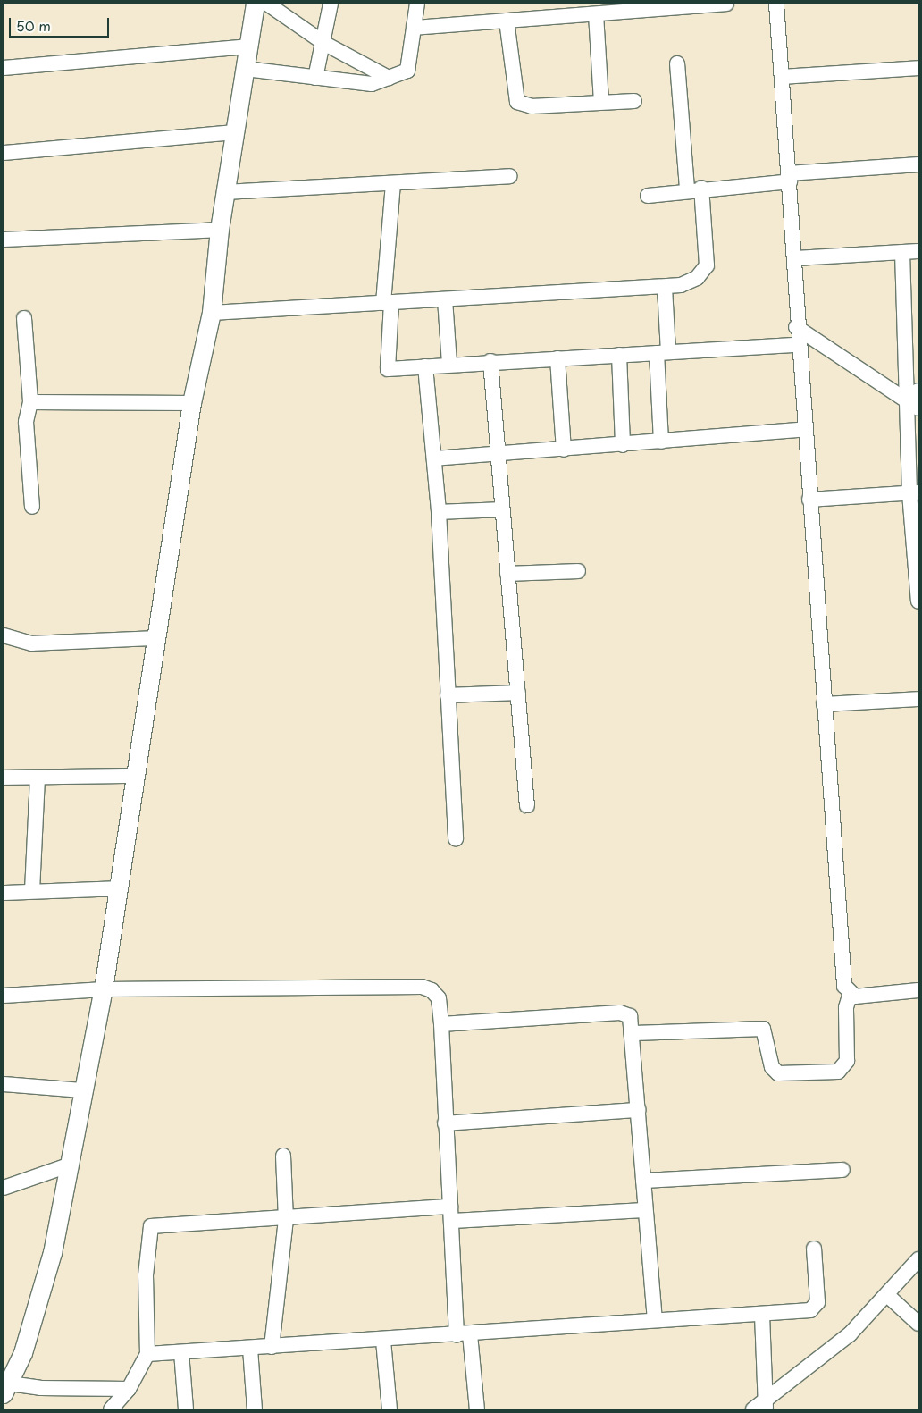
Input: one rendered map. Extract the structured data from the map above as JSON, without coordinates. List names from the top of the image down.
{
  "scale_bar": "50 m"
}
